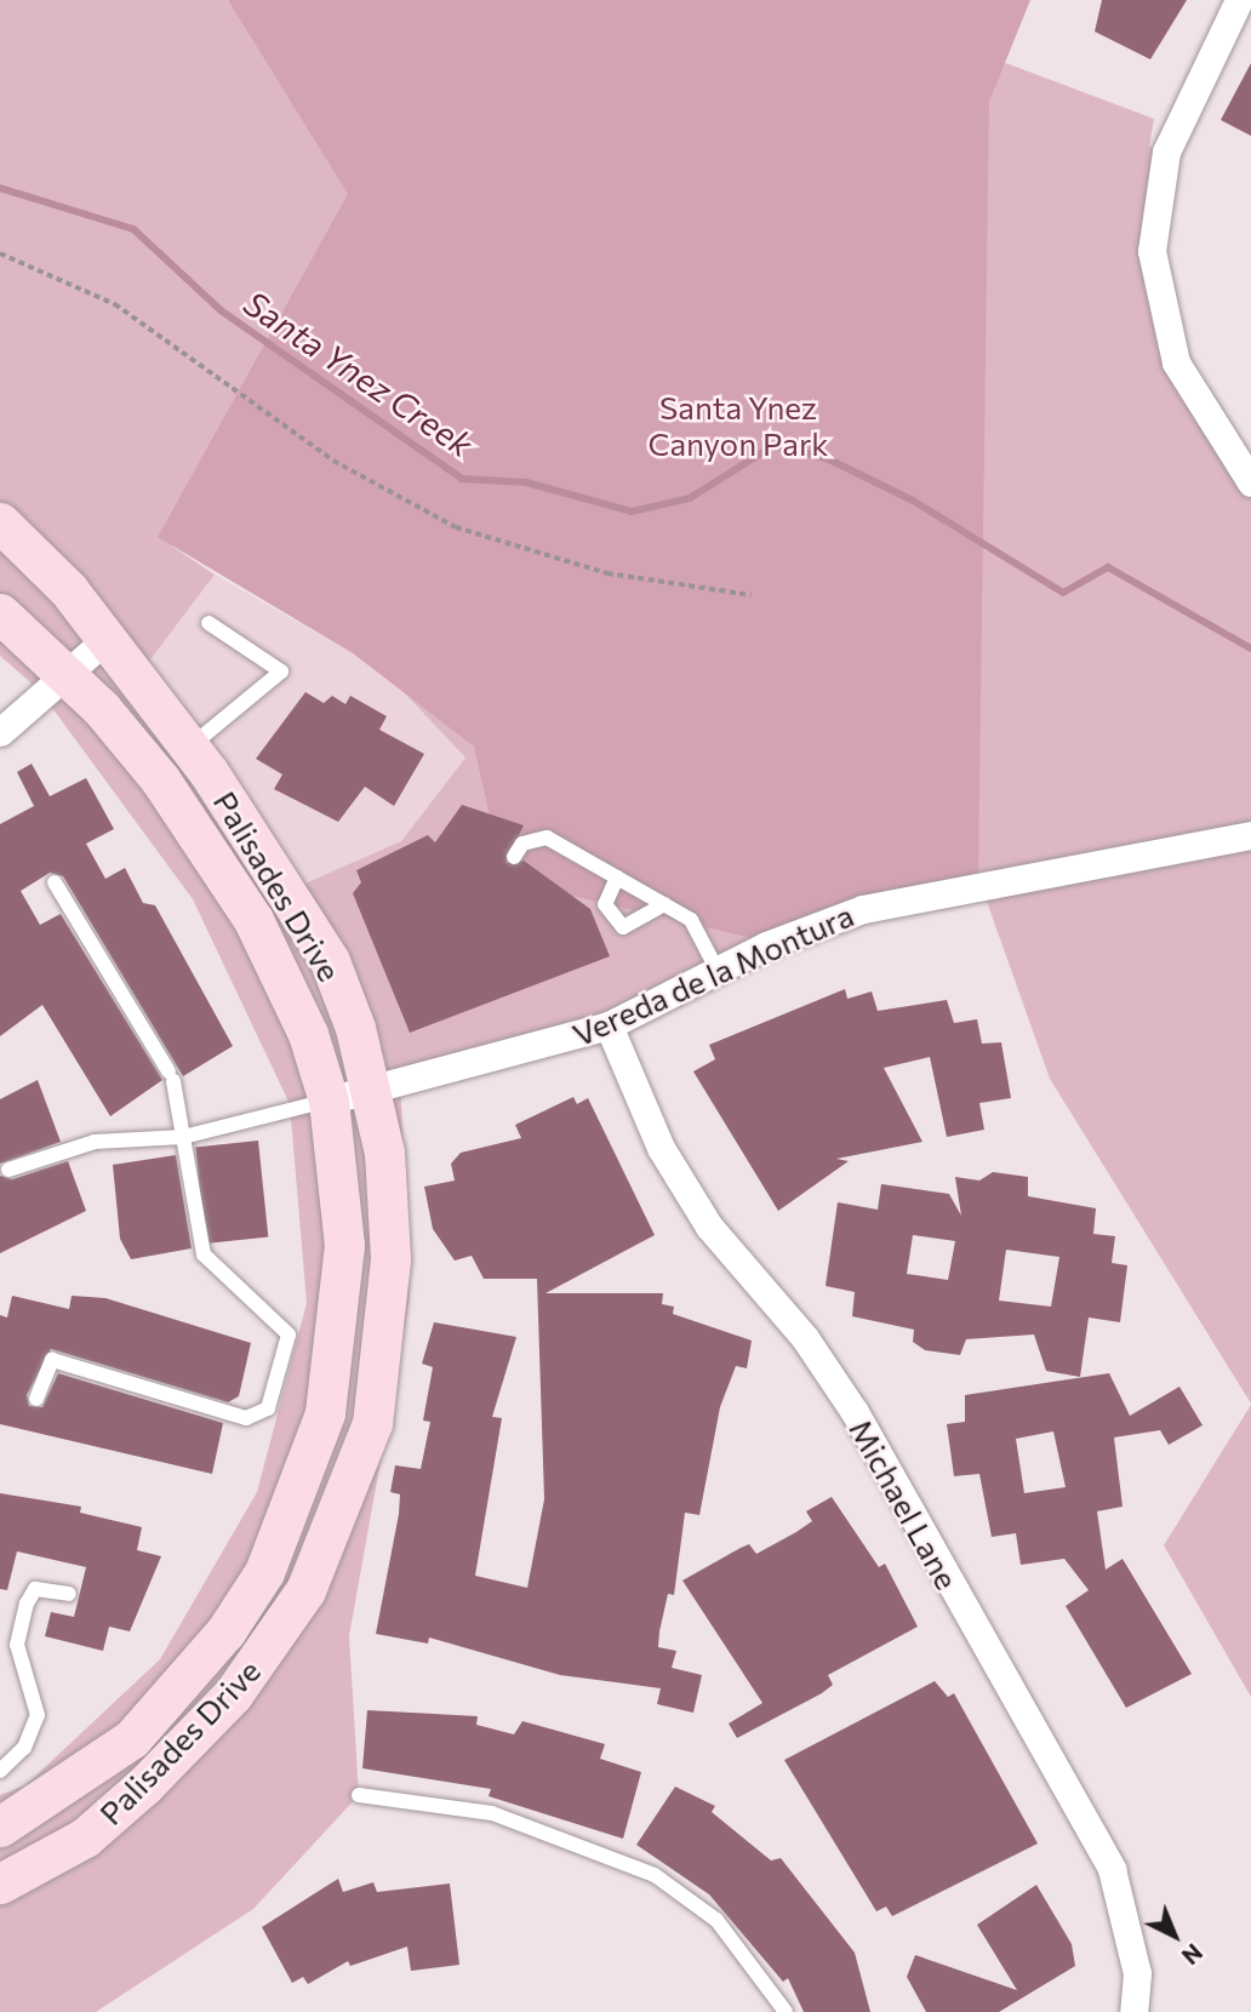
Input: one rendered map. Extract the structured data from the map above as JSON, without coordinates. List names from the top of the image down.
{
  "streets": {
    "street": ["Palisades Drive", "Vereda de la Montura", "Michael Lane"]
  },
  "crossings": [
    ["Palisades Drive", "Vereda de la Montura"],
    ["Vereda de la Montura", "Michael Lane"]
  ],
  "water": ["Santa Ynez Creek"],
  "parks": ["Santa Ynez Canyon Park"],
  "north": "bottom right"
}
